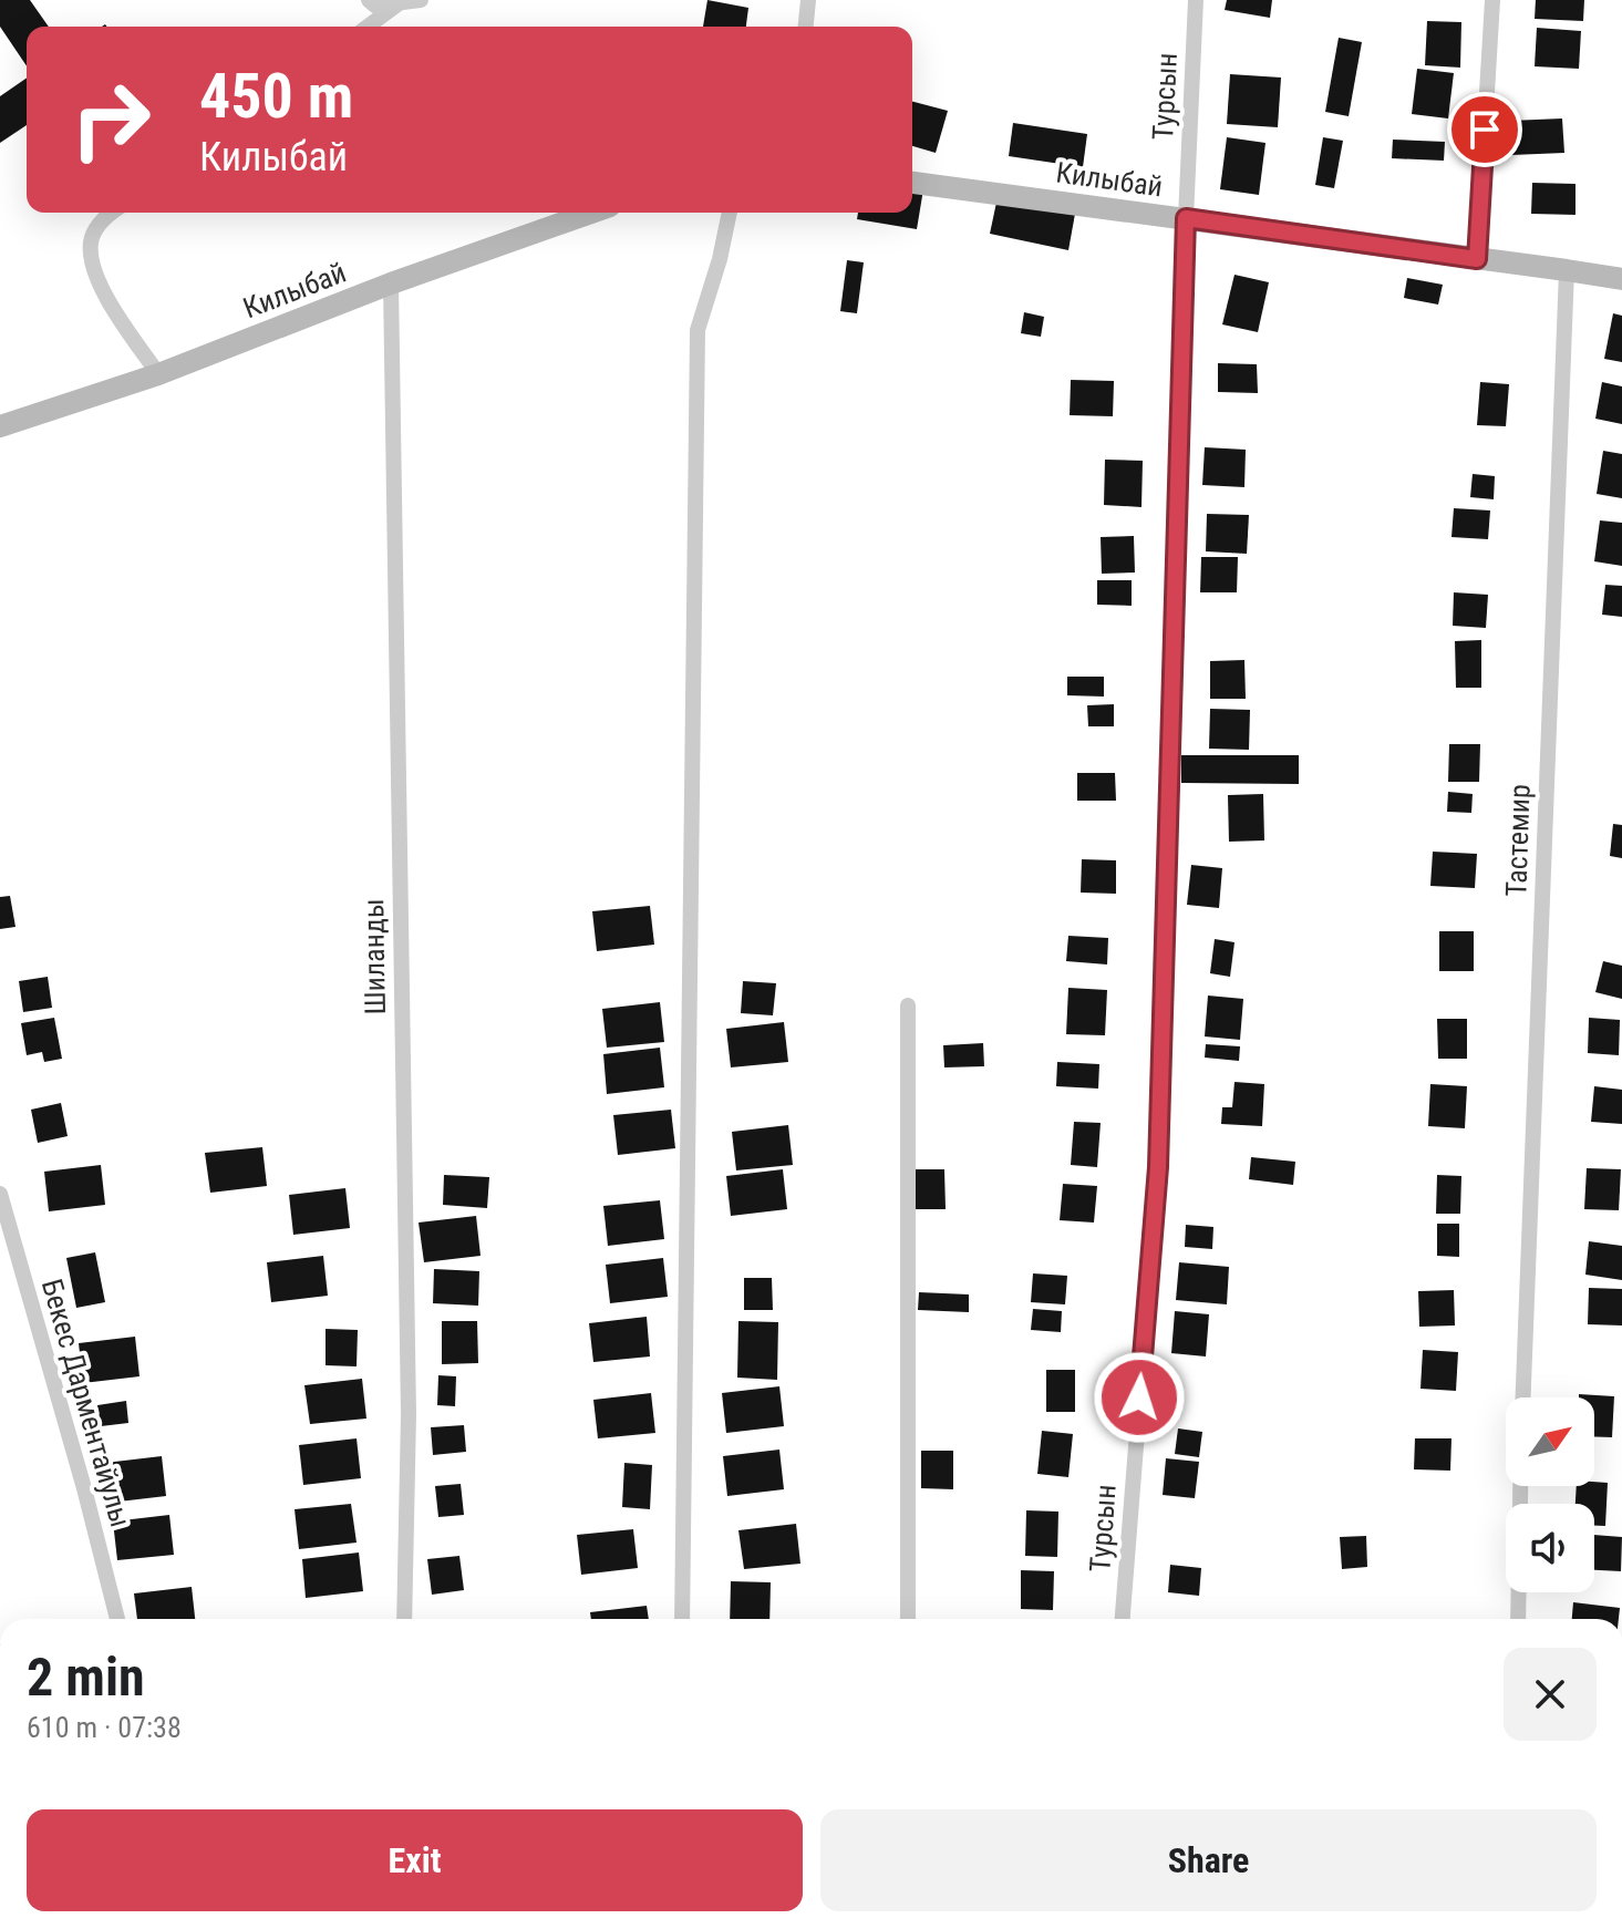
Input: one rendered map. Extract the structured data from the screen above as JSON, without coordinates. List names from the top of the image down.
{
  "streets": {
    "street": [
      "Турсын",
      "Килыбай",
      "Тастемир",
      "Шиланды",
      "Бекес Дарментайулы"
    ]
  },
  "crossings": [
    ["Турсын", "Килыбай"],
    ["Килыбай", "Тастемир"],
    ["Килыбай", "Шиланды"]
  ],
  "north": "top right",
  "page": {
    "turn": ["450 m", "Килыбай"],
    "heading": ["2 min", "610 m · 07:38"],
    "buttons": ["Exit", "Share"]
  }
}
